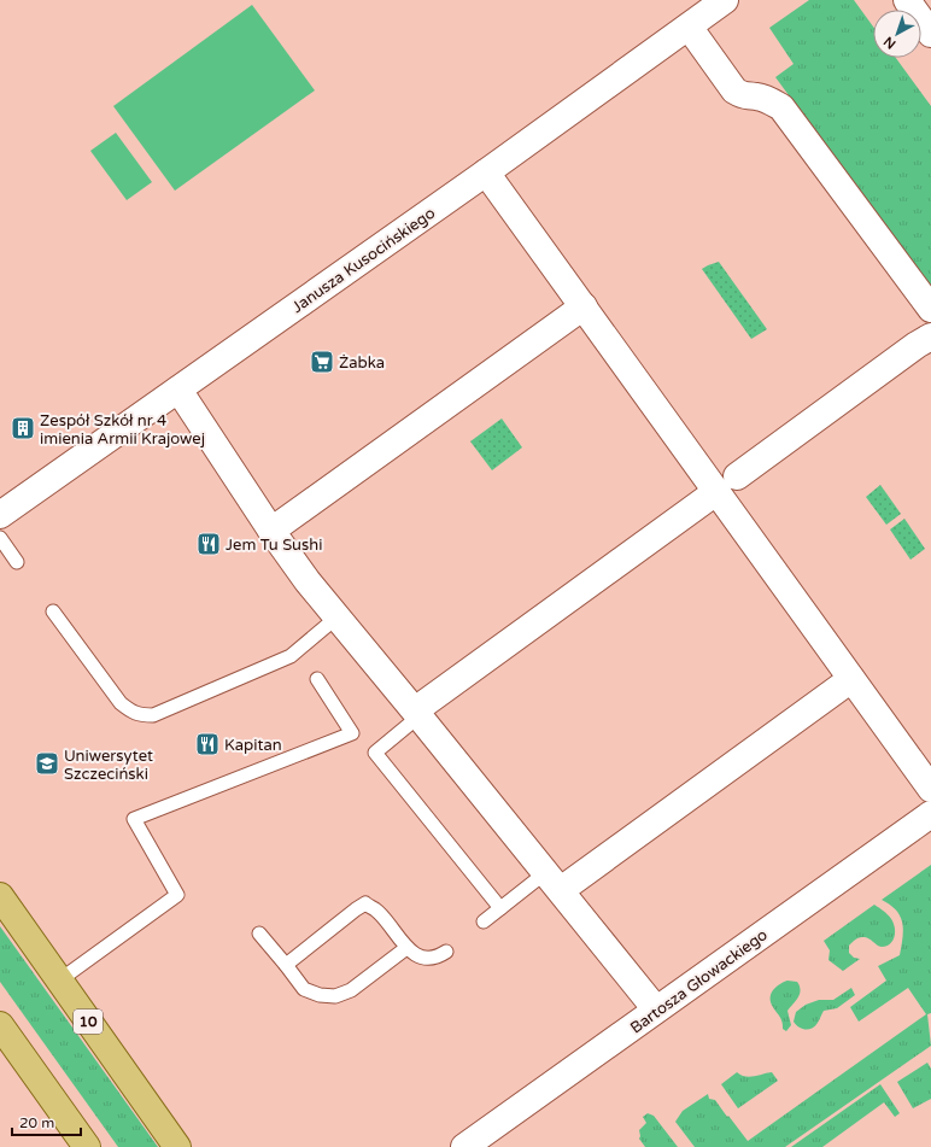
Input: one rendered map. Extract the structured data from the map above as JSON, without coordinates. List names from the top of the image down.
{
  "streets": {
    "main road": ["10"],
    "street": ["Janusza Kusocińskiego", "Bartosza Głowackiego"]
  },
  "places": {
    "supermarket": ["Żabka"],
    "building": ["Zespół Szkół nr 4 imienia Armii Krajowej"],
    "restaurant": ["Jem Tu Sushi", "Kapitan"],
    "school or university": ["Uniwersytet Szczeciński"]
  },
  "scale_bar": "20 m",
  "north": "bottom left"
}
